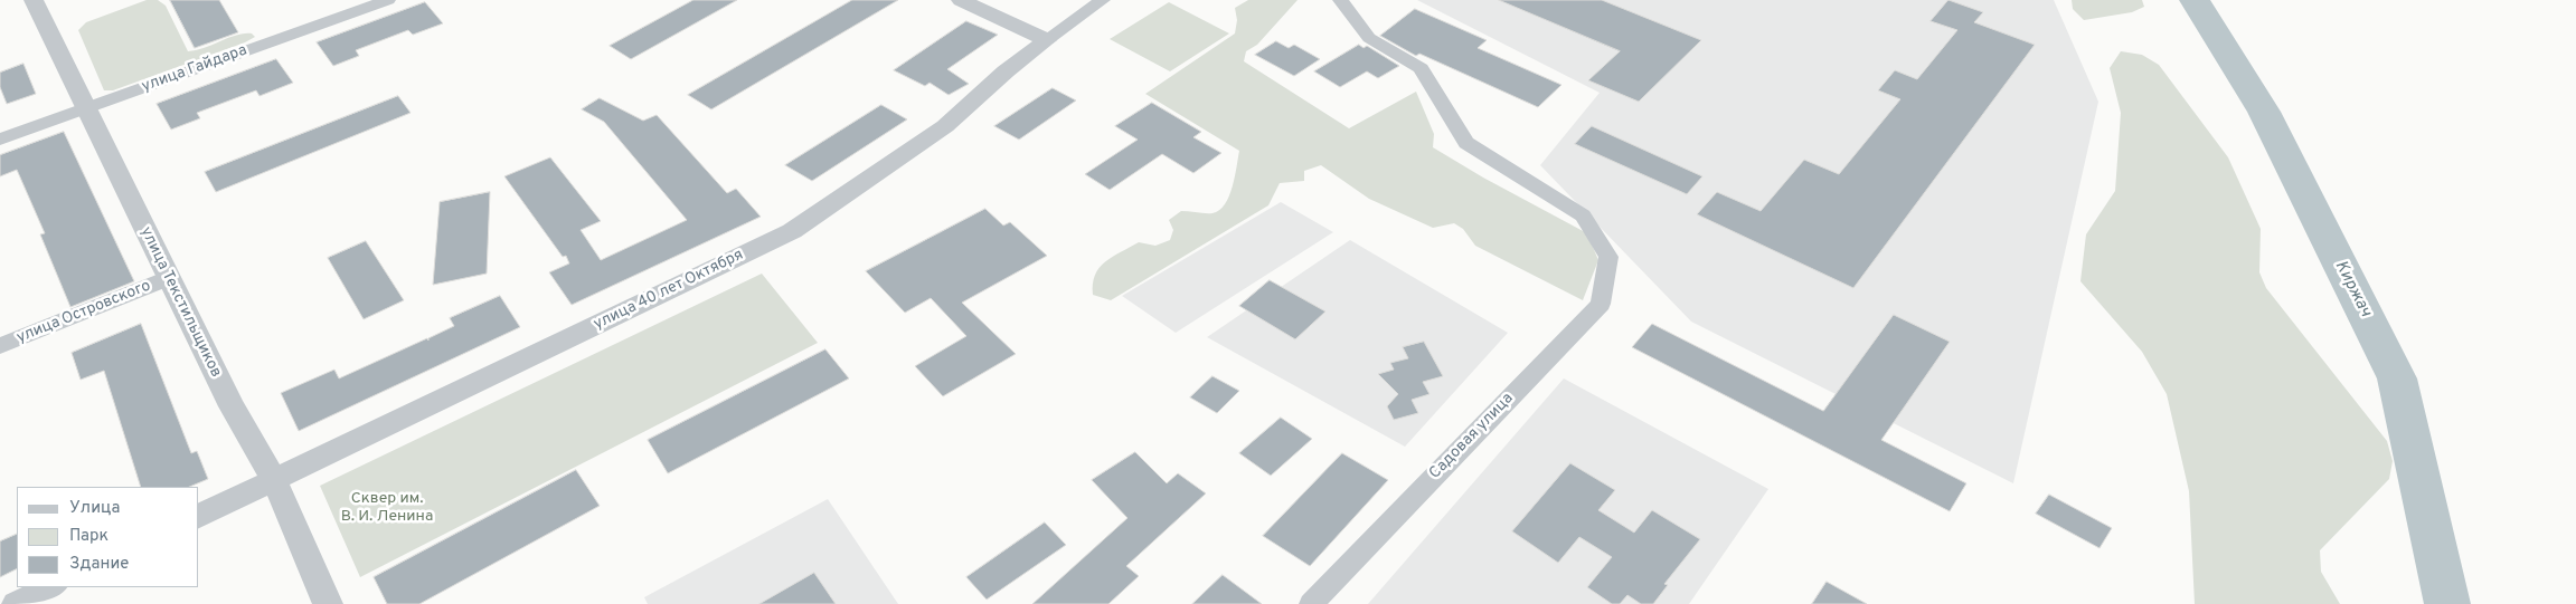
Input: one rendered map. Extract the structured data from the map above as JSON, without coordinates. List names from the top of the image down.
{
  "streets": {
    "street": [
      "улица Гайдара",
      "улица 40 лет Октября",
      "улица Текстильщиков",
      "улица Островского",
      "Садовая улица"
    ]
  },
  "crossings": [
    ["улица Гайдара", "улица Текстильщиков"],
    ["улица 40 лет Октября", "улица Текстильщиков"],
    ["улица Текстильщиков", "улица Островского"]
  ],
  "water": ["Киржач"],
  "parks": ["Сквер им. В. И. Ленина"],
  "legend": ["Улица", "Парк", "Здание"]
}
